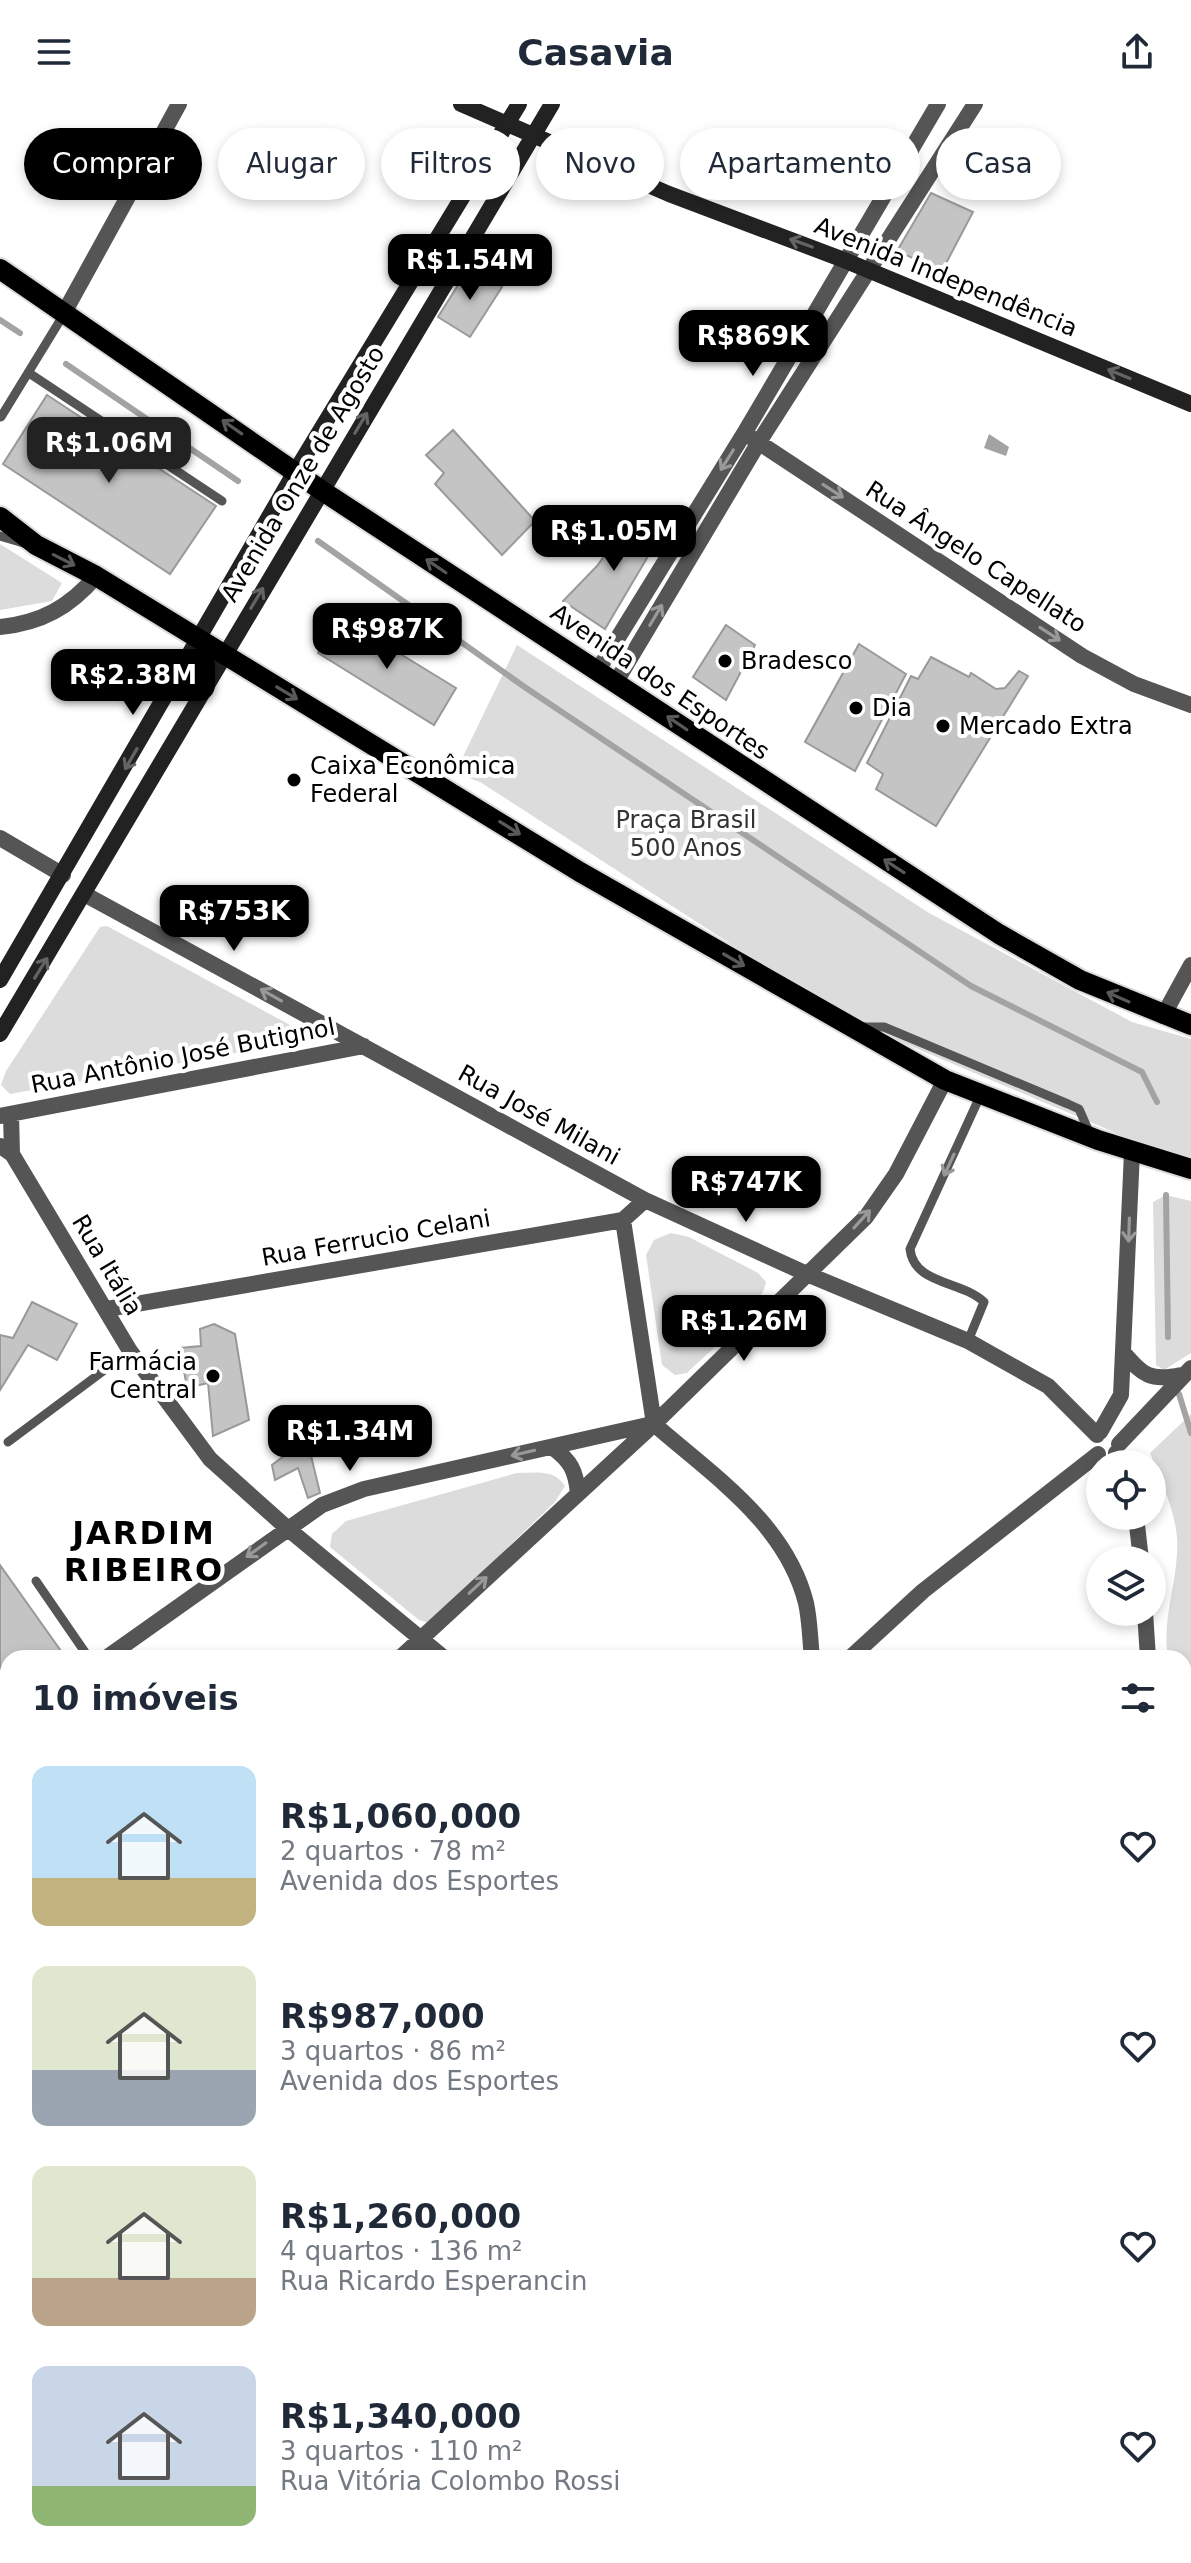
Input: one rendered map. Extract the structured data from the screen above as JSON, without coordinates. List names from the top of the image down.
{
  "streets": {
    "main road": ["Avenida Independência", "Avenida Onze de Agosto", "Avenida dos Esportes"],
    "street": [
      "Rua Ângelo Capellato",
      "Rua Antônio José Butignol",
      "Rua José Milani",
      "Rua Ferrucio Celani",
      "Rua Itália"
    ]
  },
  "crossings": [
    ["Avenida Independência", "Avenida Onze de Agosto"],
    ["Avenida Onze de Agosto", "Avenida dos Esportes"],
    ["Avenida Onze de Agosto", "Rua José Milani"],
    ["Rua Antônio José Butignol", "Rua José Milani"],
    ["Rua Ferrucio Celani", "Rua Itália"]
  ],
  "one_way": ["Avenida Independência", "Rua Ângelo Capellato"],
  "districts": ["JARDIM RIBEIRO"],
  "parks": ["Praça Brasil 500 Anos"],
  "places": [
    "Bradesco",
    "Dia",
    "Mercado Extra",
    "Caixa Econômica Federal",
    "Farmácia Central"
  ],
  "page": {
    "header": "Casavia",
    "chip": [
      "Comprar",
      "Alugar",
      "Filtros",
      "Novo",
      "Apartamento",
      "Casa"
    ],
    "price": [
      "R$1.54M",
      "R$869K",
      "R$1.06M",
      "R$1.05M",
      "R$987K",
      "R$2.38M",
      "R$753K",
      "R$747K",
      "R$1.26M",
      "R$1.34M"
    ],
    "heading": "10 imóveis",
    "list": [
      {
        "name": "R$1,060,000",
        "note": "2 quartos · 78 m² · Avenida dos Esportes"
      },
      {
        "name": "R$987,000",
        "note": "3 quartos · 86 m² · Avenida dos Esportes"
      },
      {
        "name": "R$1,260,000",
        "note": "4 quartos · 136 m² · Rua Ricardo Esperancin"
      },
      {
        "name": "R$1,340,000",
        "note": "3 quartos · 110 m² · Rua Vitória Colombo Rossi"
      }
    ]
  }
}
